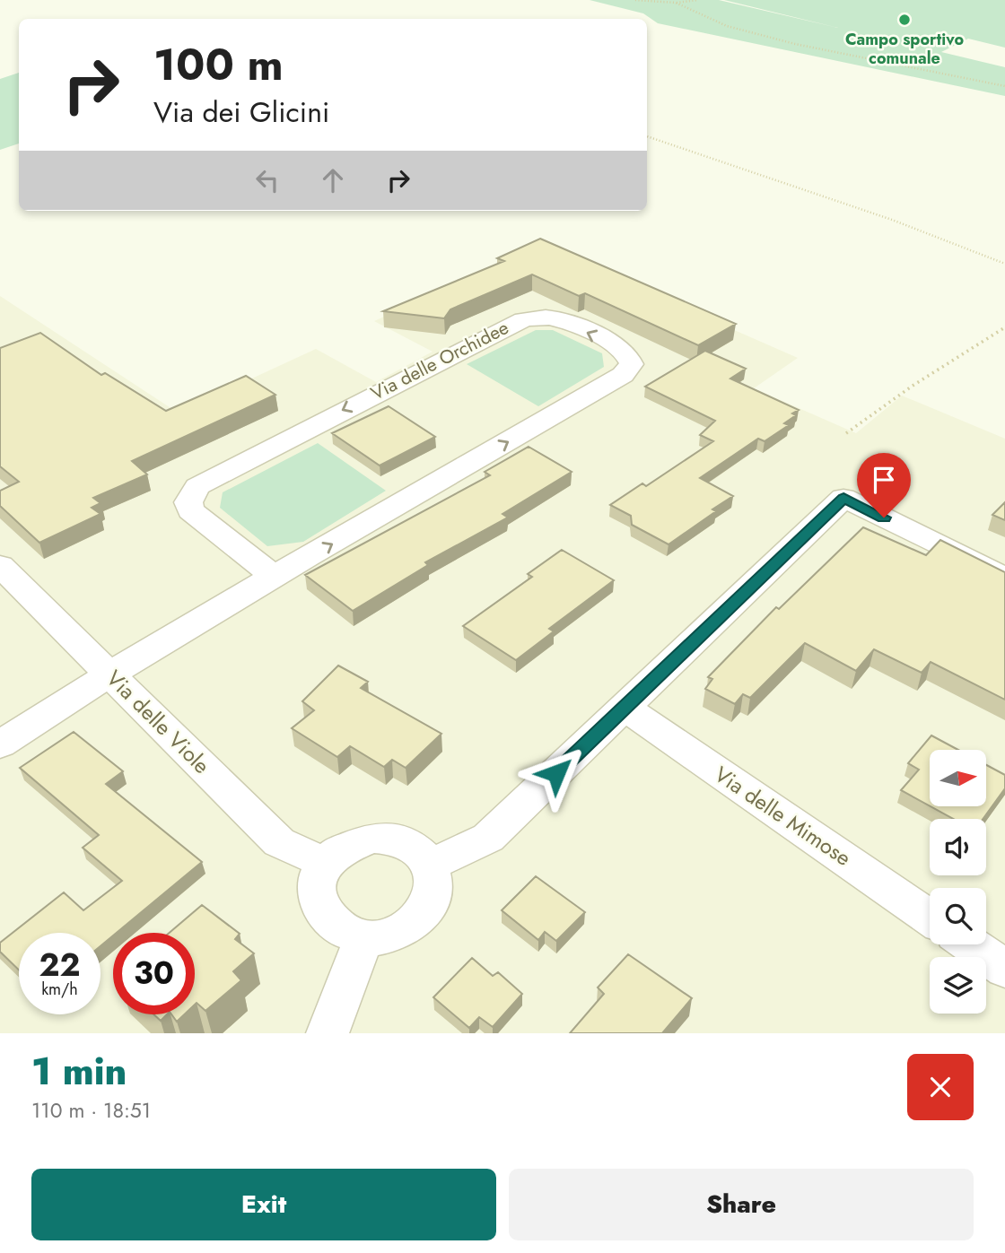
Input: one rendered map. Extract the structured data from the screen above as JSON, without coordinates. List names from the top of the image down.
{
  "streets": {
    "street": ["Via delle Orchidee", "Via delle Viole", "Via delle Mimose"]
  },
  "crossings": [
    ["Via delle Orchidee", "Via delle Viole"]
  ],
  "places": ["Campo sportivo comunale"],
  "north": "right",
  "page": {
    "turn": ["100 m", "Via dei Glicini"],
    "speed": "22 km/h",
    "limit": "30",
    "heading": ["1 min", "110 m · 18:51"],
    "buttons": ["Exit", "Share"]
  }
}
